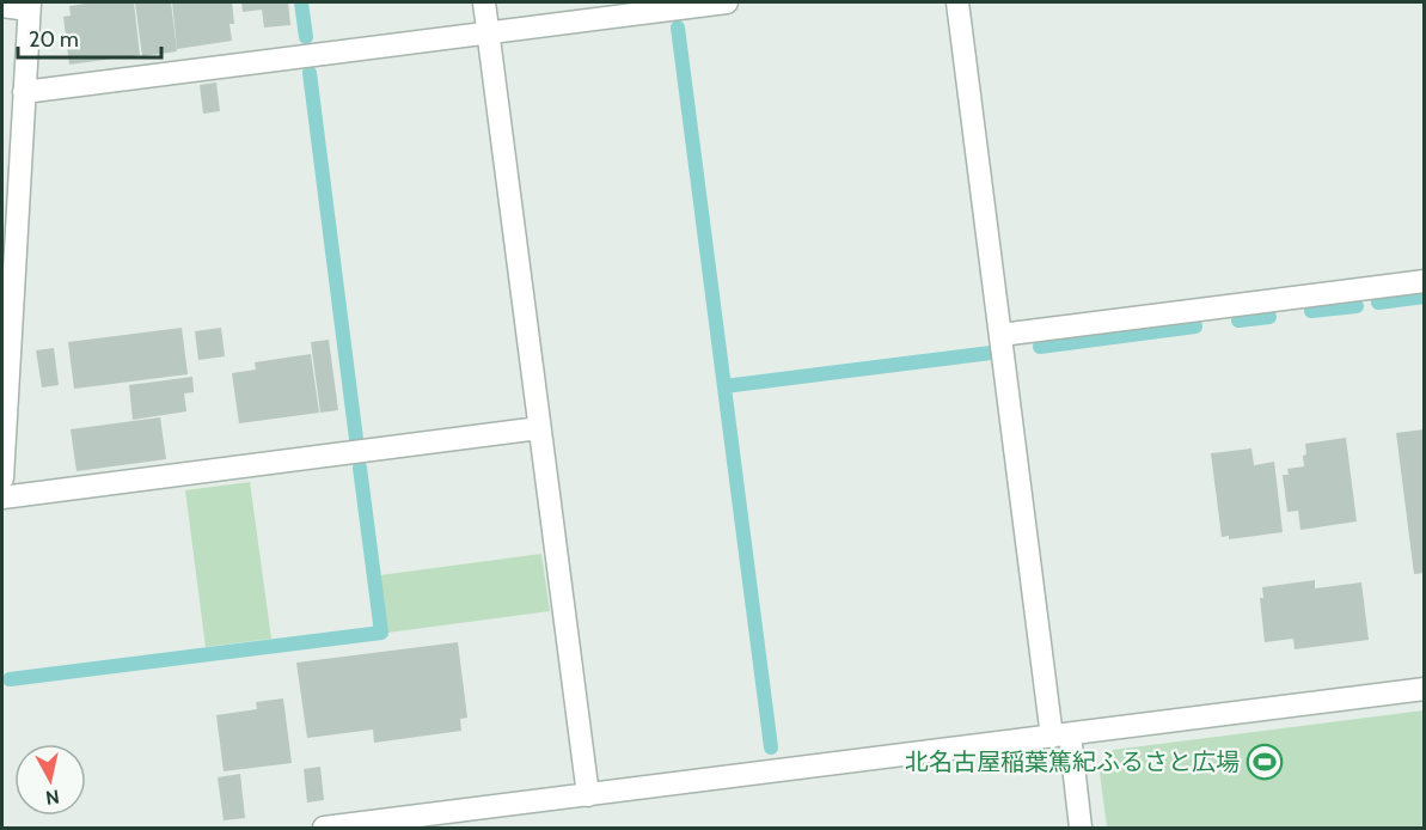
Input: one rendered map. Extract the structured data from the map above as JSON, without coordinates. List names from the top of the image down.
{
  "places": {
    "sports": ["北名古屋稲葉篤紀ふるさと広場"]
  },
  "scale_bar": "20 m",
  "north": "bottom"
}
